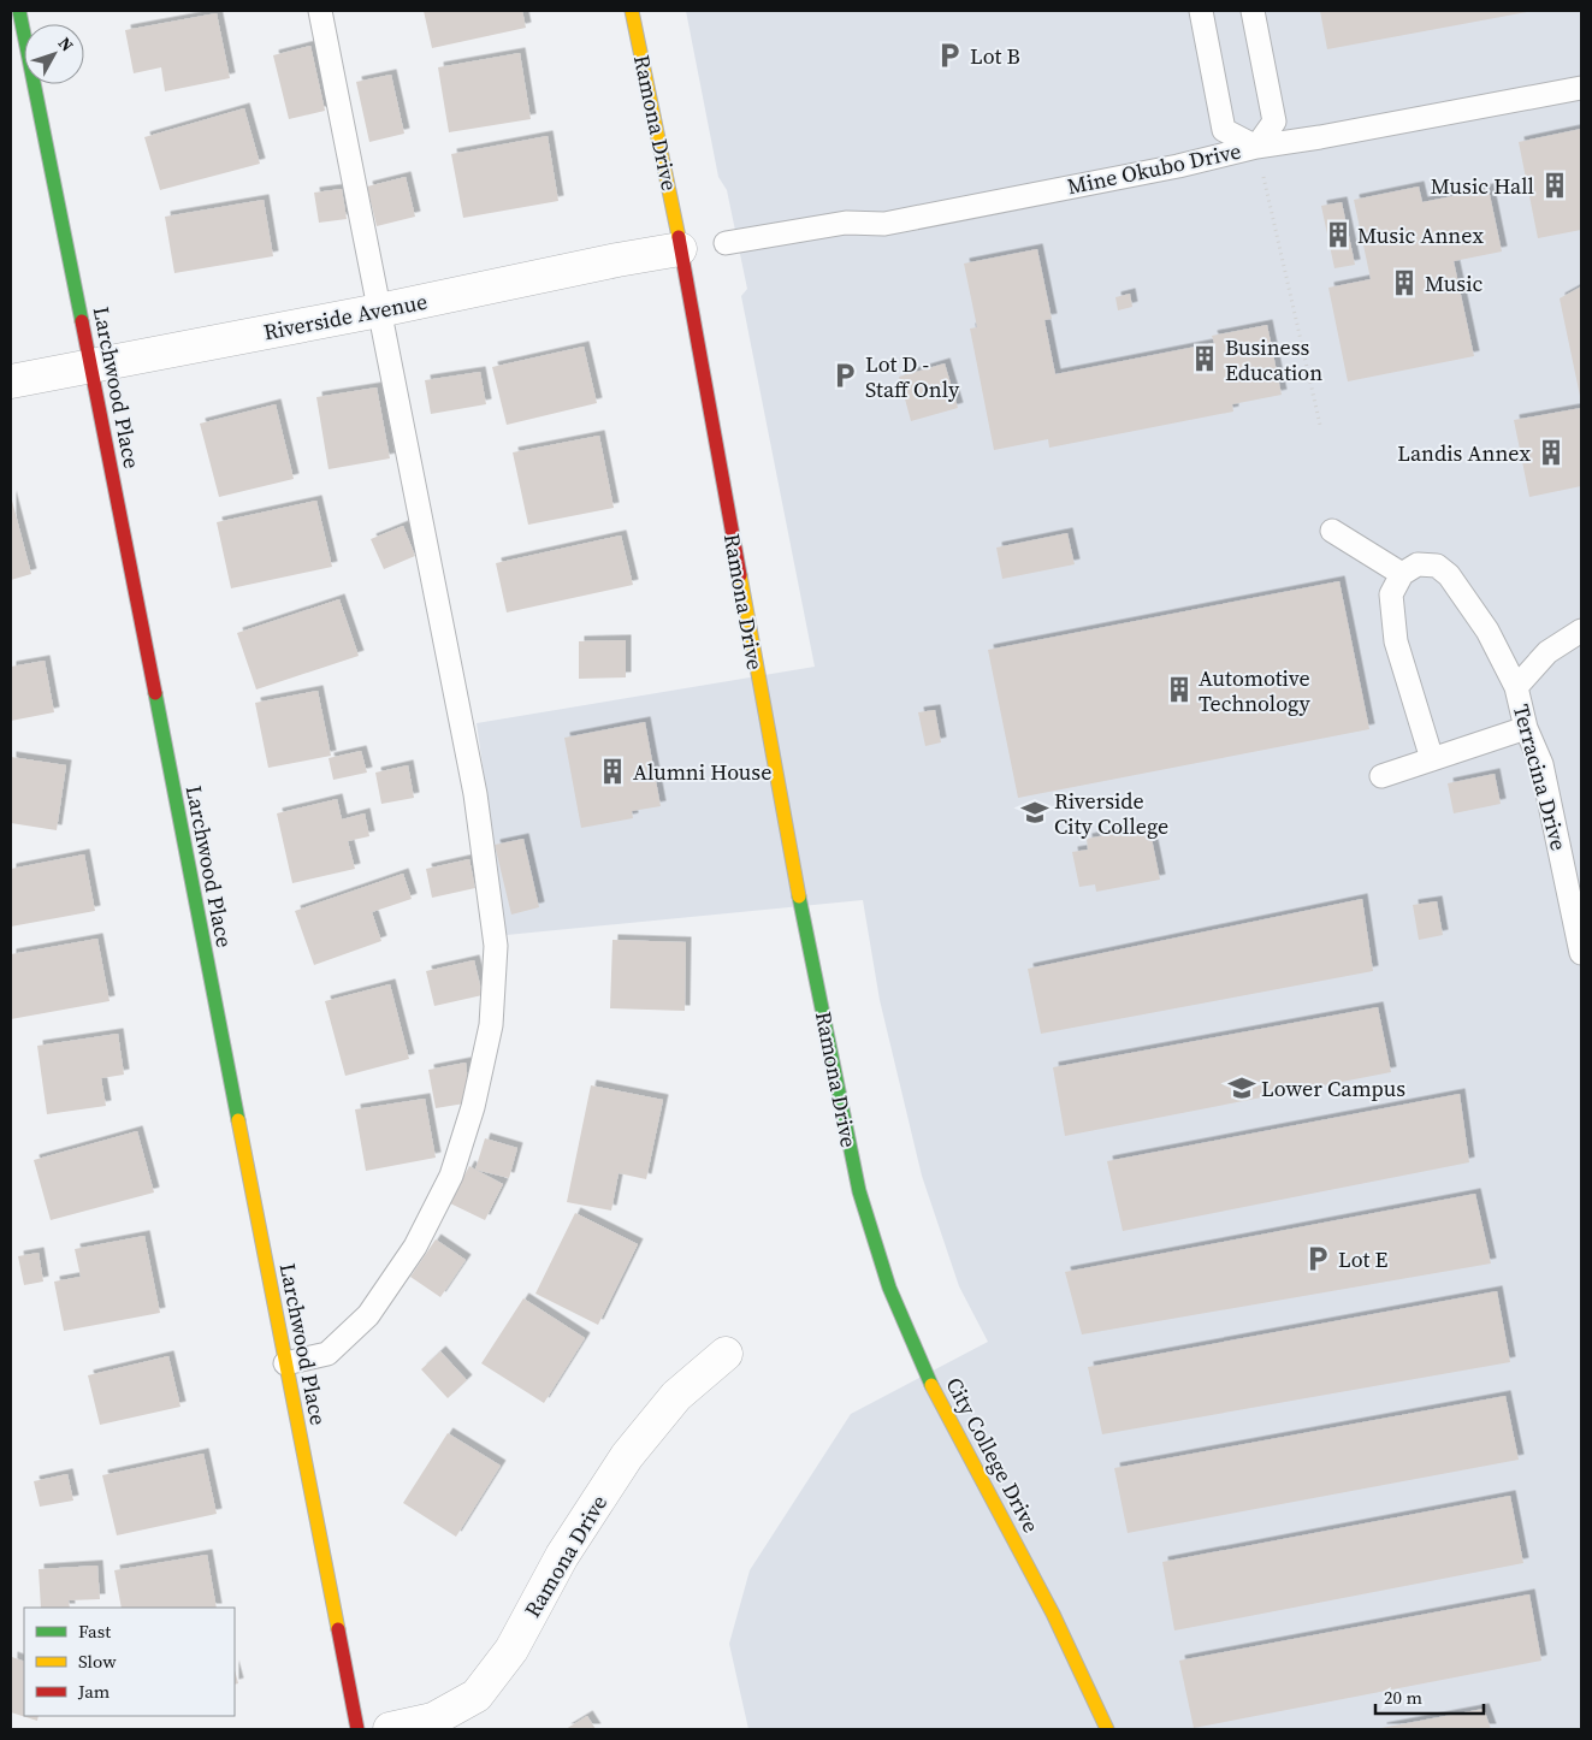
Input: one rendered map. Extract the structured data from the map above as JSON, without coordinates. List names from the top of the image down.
{
  "streets": {
    "street": [
      "Ramona Drive",
      "Riverside Avenue",
      "Larchwood Place",
      "City College Drive"
    ],
    "lane": ["Mine Okubo Drive", "Terracina Drive"]
  },
  "crossings": [
    ["Ramona Drive", "Riverside Avenue"],
    ["Ramona Drive", "City College Drive"],
    ["Riverside Avenue", "Larchwood Place"]
  ],
  "places": {
    "parking": ["Lot B", "Lot D - Staff Only", "Lot E"],
    "building": [
      "Music Hall",
      "Music Annex",
      "Music",
      "Business Education",
      "Landis Annex",
      "Automotive Technology",
      "Alumni House"
    ],
    "school or university": ["Riverside City College", "Lower Campus"]
  },
  "legend": ["Fast", "Slow", "Jam"],
  "scale_bar": "20 m",
  "north": "top right"
}
